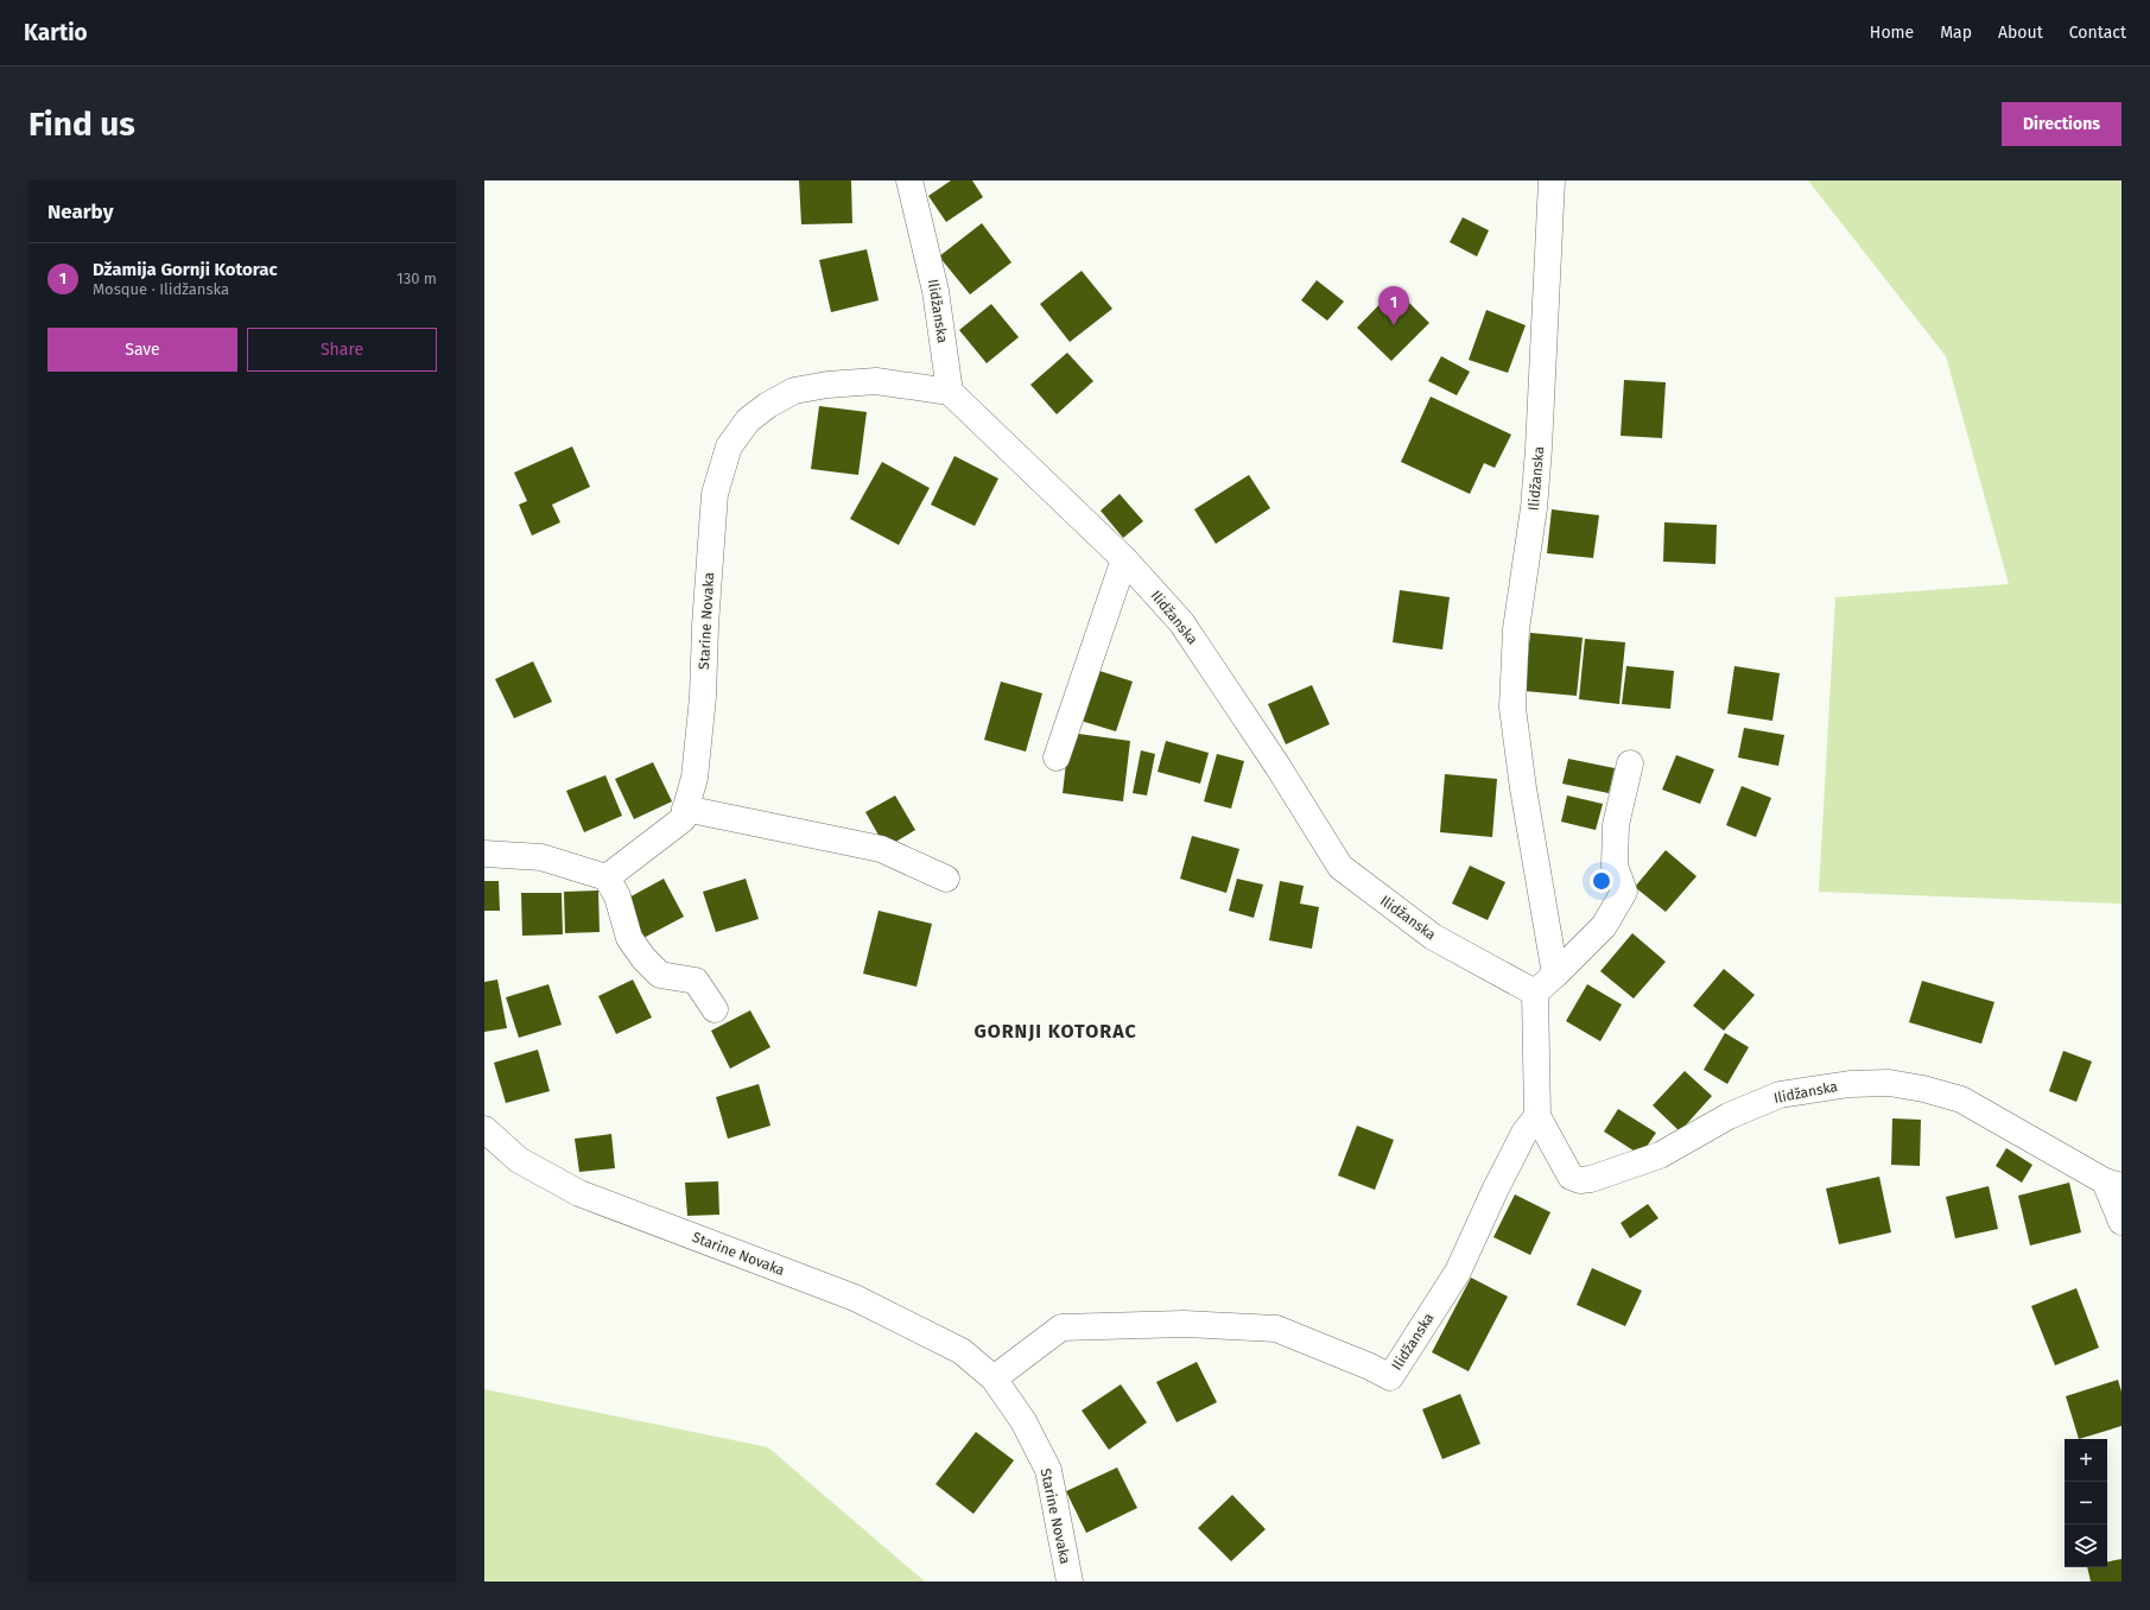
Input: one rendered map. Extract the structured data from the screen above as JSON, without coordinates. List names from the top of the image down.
{
  "streets": {
    "street": ["Ilidžanska", "Starine Novaka"]
  },
  "crossings": [
    ["Ilidžanska", "Starine Novaka"]
  ],
  "districts": ["GORNJI KOTORAC"],
  "page": {
    "header": "Kartio",
    "nav": [
      "Home",
      "Map",
      "About",
      "Contact"
    ],
    "buttons": [
      "Directions",
      ["Save", "Share"]
    ],
    "title": "Find us",
    "heading": "Nearby",
    "list": [
      {
        "mark": "1",
        "name": "Džamija Gornji Kotorac",
        "note": "Mosque · Ilidžanska",
        "value": "130 m"
      }
    ],
    "pins": "1",
    "map_buttons": ["+", "−"]
  }
}
